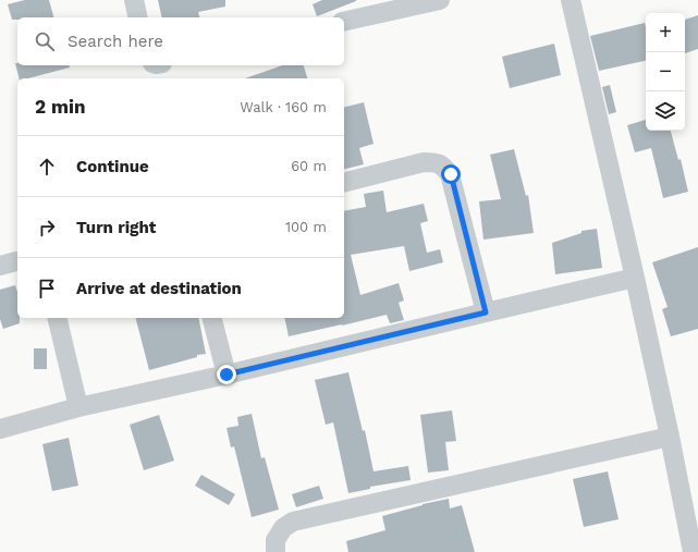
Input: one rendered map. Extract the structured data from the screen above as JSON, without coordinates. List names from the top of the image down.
{
  "page": {
    "map_buttons": ["+", "−"],
    "search": "Search here",
    "heading": ["2 min", "Walk · 160 m"],
    "list": [
      ["Continue", "60 m"],
      ["Turn right", "100 m"],
      "Arrive at destination"
    ]
  }
}
